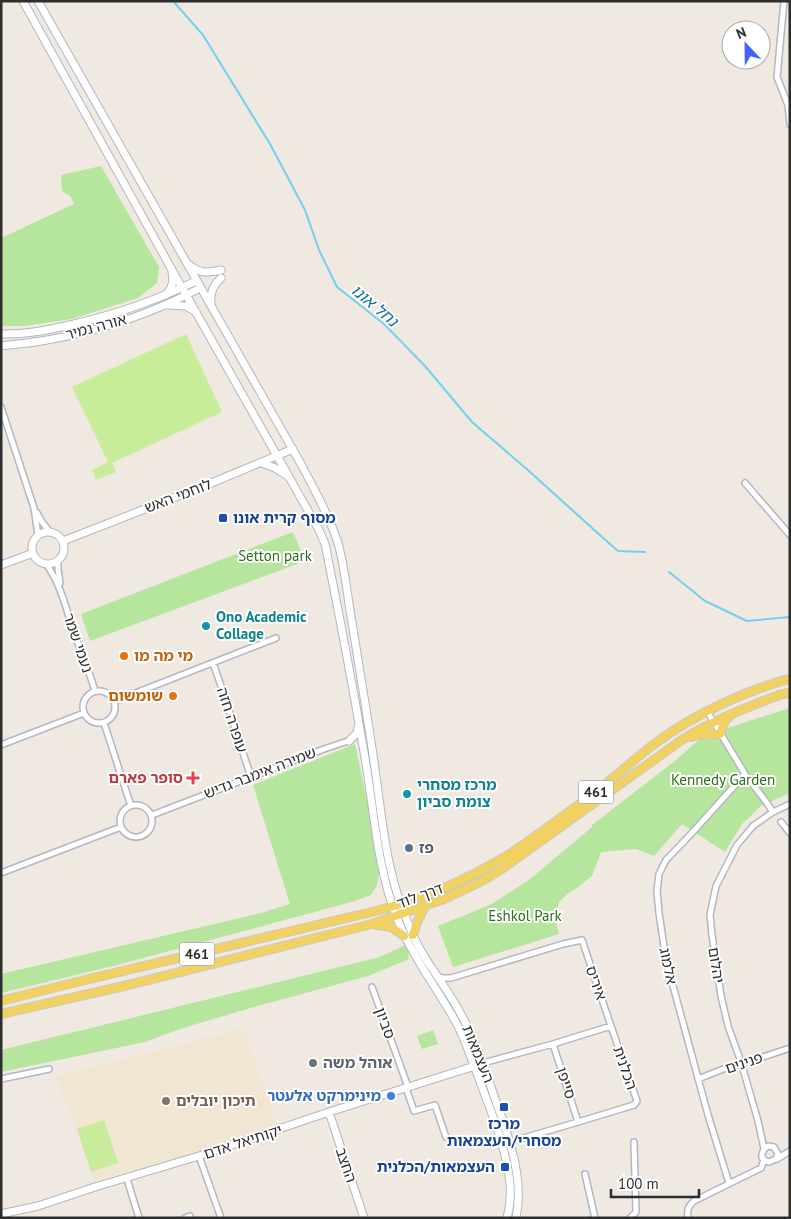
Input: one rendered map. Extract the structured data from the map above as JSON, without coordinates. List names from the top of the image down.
{
  "streets": {
    "main road": [
      "אורה נמיר",
      "לוחמי האש",
      "461",
      "דרך לוד",
      "העצמאות",
      "יקותיאל אדם",
      "החצב"
    ],
    "street": [
      "נעמי שמר",
      "עופרה חזה",
      "שמירה אימבר גדיש",
      "יהלום",
      "אלמוג",
      "איריס",
      "סביון",
      "פנינים",
      "הכלנית",
      "סייפן"
    ]
  },
  "crossings": [
    ["לוחמי האש", "נעמי שמר"],
    ["עופרה חזה", "שמירה אימבר גדיש"],
    ["דרך לוד", "העצמאות"],
    ["יהלום", "פנינים"],
    ["אלמוג", "פנינים"],
    ["איריס", "הכלנית"],
    ["סביון", "יקותיאל אדם"],
    ["העצמאות", "הכלנית"],
    ["העצמאות", "יקותיאל אדם"],
    ["הכלנית", "סייפן"],
    ["הכלנית", "יקותיאל אדם"],
    ["יקותיאל אדם", "החצב"]
  ],
  "water": ["נחל אונו"],
  "parks": ["Setton park", "Kennedy Garden", "Eshkol Park"],
  "places": {
    "transit": ["מסוף קרית אונו", "מרכז מסחרי/העצמאות", "העצמאות/הכלנית"],
    "other": [
      "Ono Academic Collage",
      "מי מה מו",
      "שומשום",
      "מרכז מסחרי צומת סביון",
      "פז",
      "אוהל משה",
      "מינימרקט אלעטר",
      "תיכון יובלים"
    ],
    "health": ["סופר פארם"]
  },
  "scale_bar": "100 m",
  "north": "top"
}
